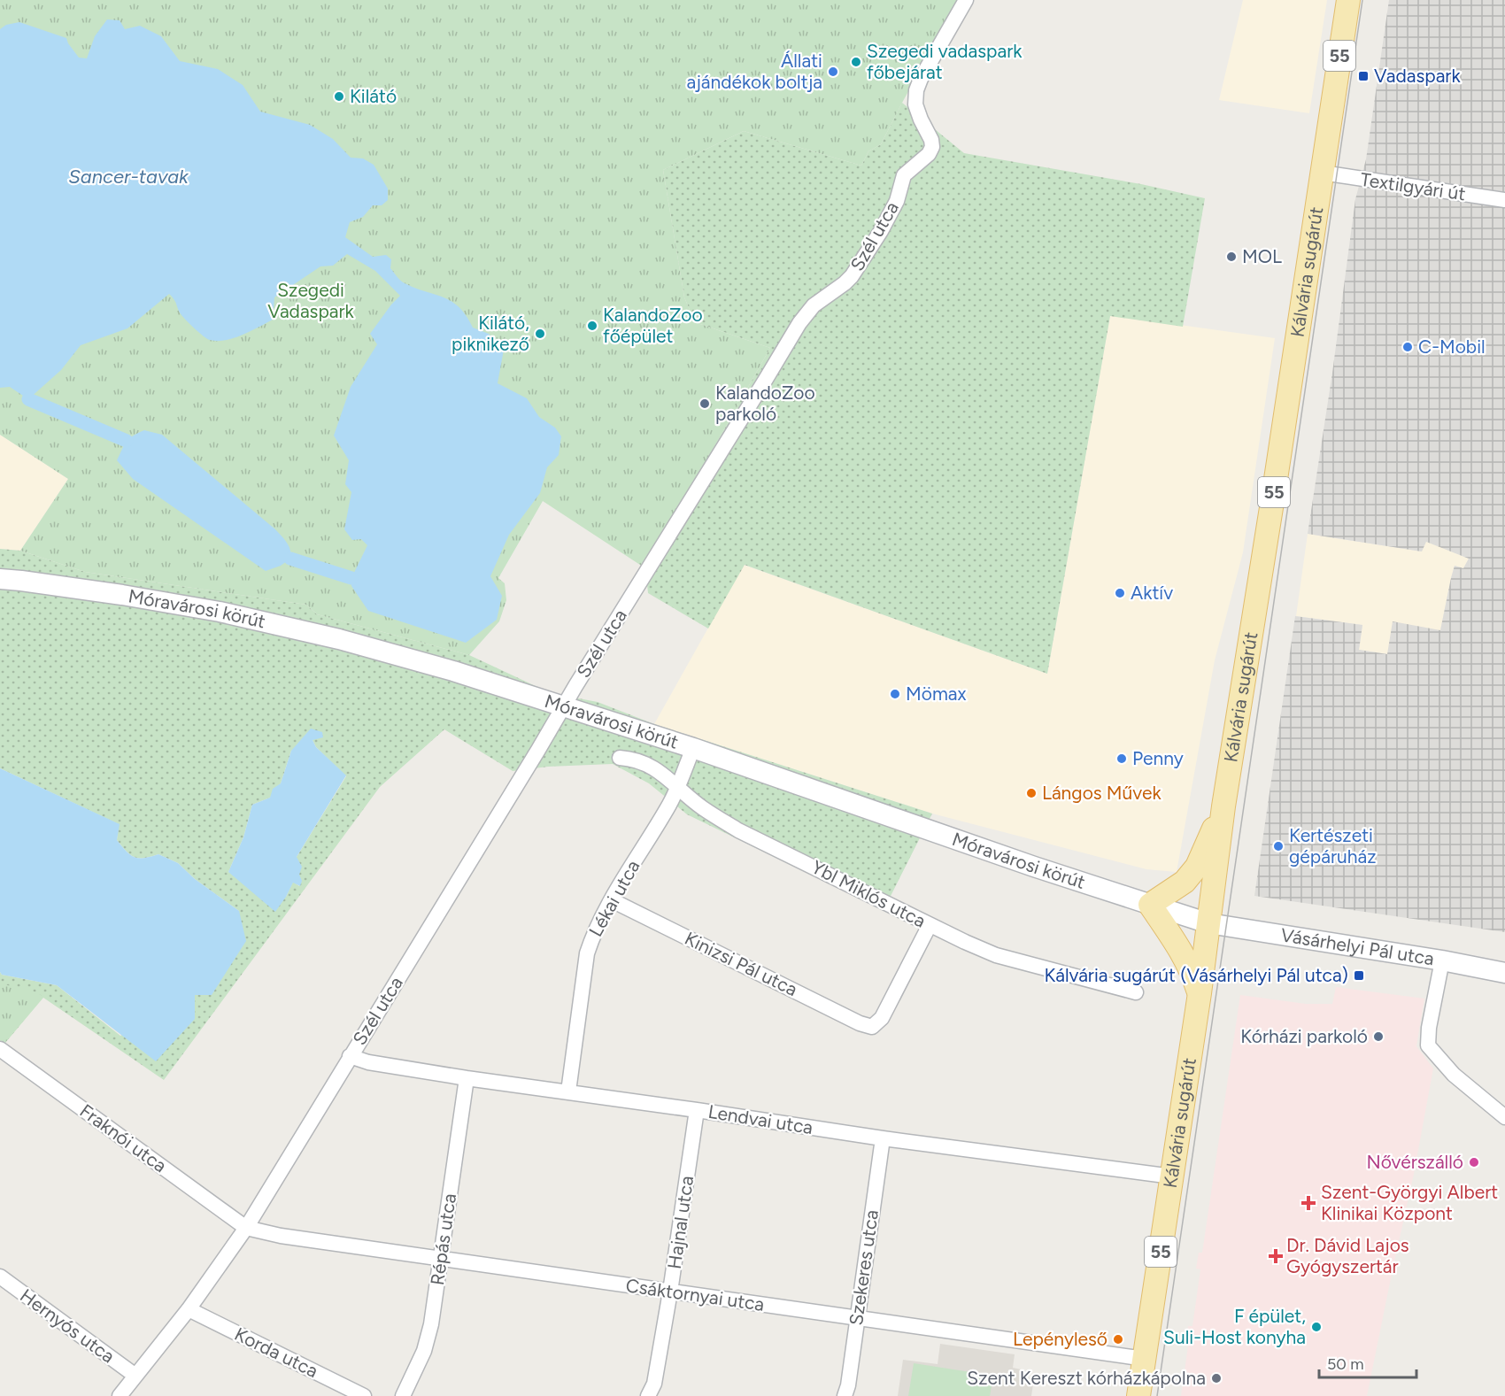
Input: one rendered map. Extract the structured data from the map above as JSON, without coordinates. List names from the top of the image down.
{
  "streets": {
    "main road": [
      "55",
      "Kálvária sugárút",
      "Móravárosi körút",
      "Vásárhelyi Pál utca"
    ],
    "street": [
      "Textilgyári út",
      "Szél utca",
      "Ybl Miklós utca",
      "Lékai utca",
      "Kinizsi Pál utca",
      "Lendvai utca",
      "Fraknói utca",
      "Hajnal utca",
      "Répás utca",
      "Szekeres utca",
      "Csáktornyai utca",
      "Hernyós utca",
      "Korda utca"
    ]
  },
  "crossings": [
    ["Textilgyári út", "Kálvária sugárút"],
    ["Szél utca", "Móravárosi körút"],
    ["Szél utca", "Lendvai utca"],
    ["Szél utca", "Fraknói utca"],
    ["Szél utca", "Csáktornyai utca"],
    ["Szél utca", "Hernyós utca"],
    ["Szél utca", "Korda utca"],
    ["Kálvária sugárút", "Móravárosi körút"],
    ["Kálvária sugárút", "Vásárhelyi Pál utca"],
    ["Kálvária sugárút", "Lendvai utca"],
    ["Kálvária sugárút", "Csáktornyai utca"],
    ["Móravárosi körút", "Lékai utca"],
    ["Móravárosi körút", "Vásárhelyi Pál utca"],
    ["Ybl Miklós utca", "Lékai utca"],
    ["Ybl Miklós utca", "Kinizsi Pál utca"],
    ["Lékai utca", "Kinizsi Pál utca"],
    ["Lékai utca", "Lendvai utca"],
    ["Lendvai utca", "Hajnal utca"],
    ["Lendvai utca", "Répás utca"],
    ["Lendvai utca", "Szekeres utca"],
    ["Fraknói utca", "Csáktornyai utca"],
    ["Hajnal utca", "Csáktornyai utca"],
    ["Répás utca", "Csáktornyai utca"],
    ["Szekeres utca", "Csáktornyai utca"]
  ],
  "water": ["Sancer-tavak"],
  "parks": ["Szegedi Vadaspark"],
  "places": {
    "other": [
      "Szegedi vadaspark főbejárat",
      "Állati ajándékok boltja",
      "Kilátó",
      "MOL",
      "KalandoZoo főépület",
      "Kilátó, piknikező",
      "C-Mobil",
      "KalandoZoo parkoló",
      "Aktív",
      "Mömax",
      "Penny",
      "Lángos Művek",
      "Kertészeti gépáruház",
      "Kórházi parkoló",
      "Nővérszálló",
      "F épület, Suli-Host konyha",
      "Lepényleső",
      "Szent Kereszt kórházkápolna"
    ],
    "transit": ["Vadaspark", "Kálvária sugárút (Vásárhelyi Pál utca)"],
    "health": ["Szent-Györgyi Albert Klinikai Központ", "Dr. Dávid Lajos Gyógyszertár"]
  },
  "scale_bar": "50 m"
}
